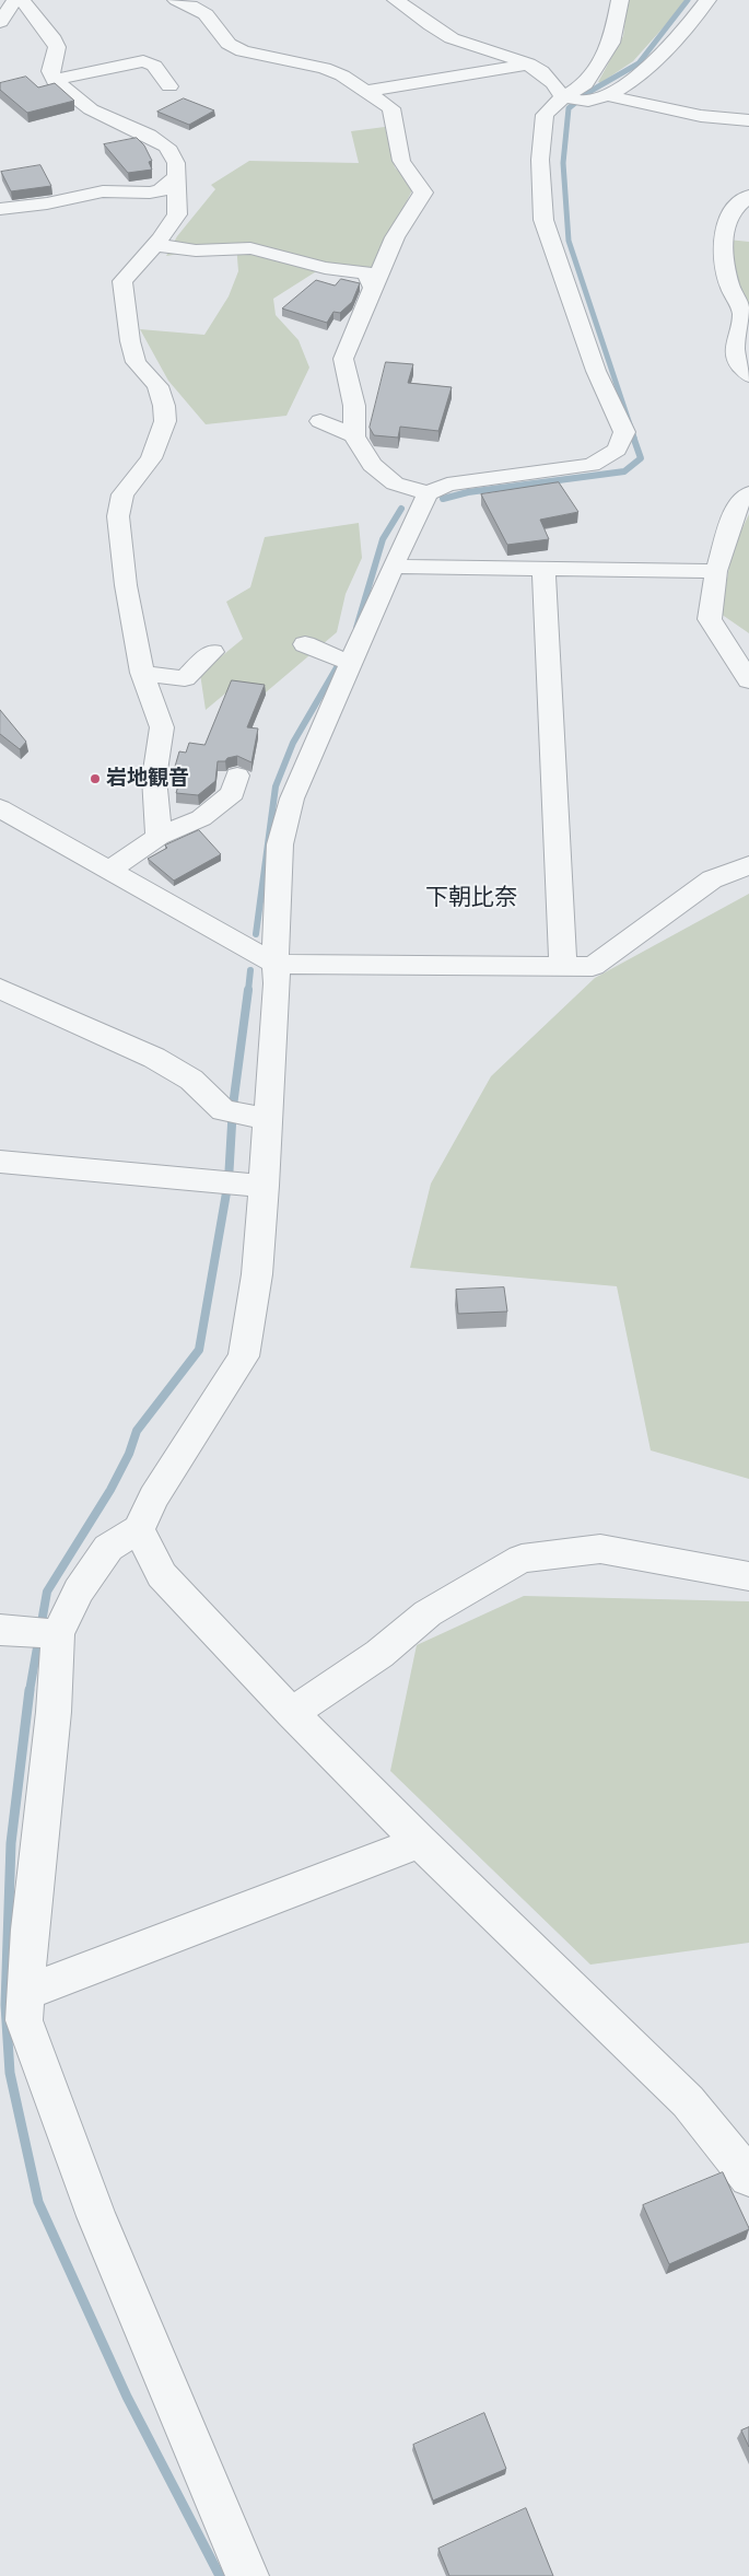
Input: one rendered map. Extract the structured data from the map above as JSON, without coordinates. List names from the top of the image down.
{
  "districts": ["下朝比奈"],
  "places": ["岩地観音"]
}
